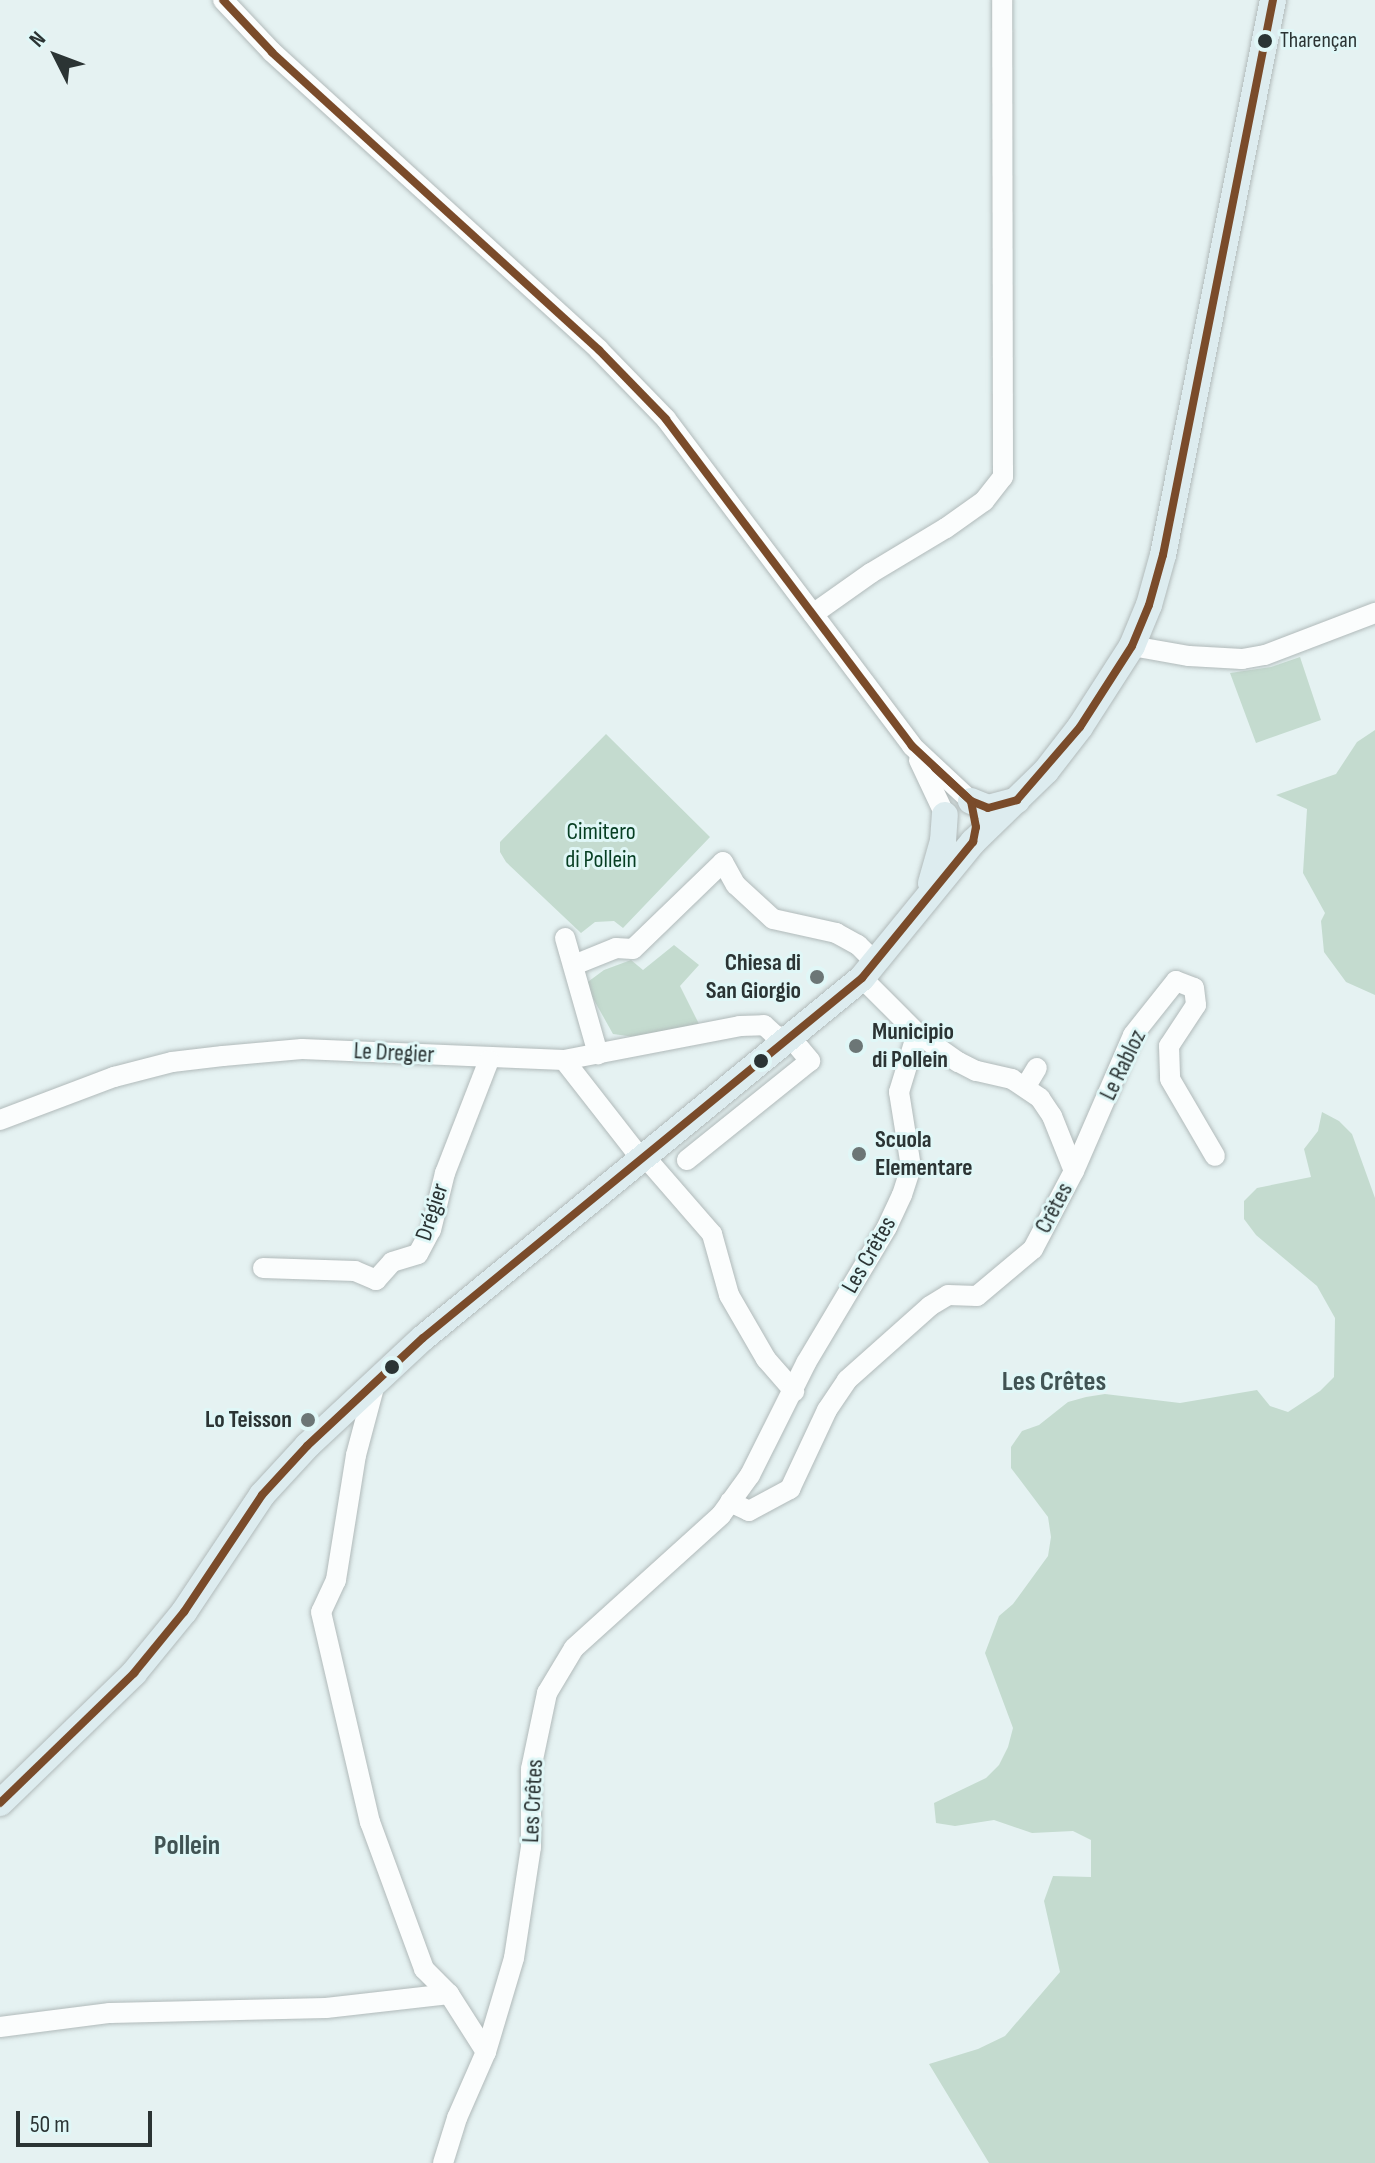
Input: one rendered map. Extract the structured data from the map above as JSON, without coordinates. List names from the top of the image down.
{
  "streets": {
    "street": [
      "Le Dregier",
      "Le Rabloz",
      "Crêtes",
      "Drégier",
      "Les Crêtes"
    ]
  },
  "crossings": [
    ["Le Dregier", "Drégier"],
    ["Le Rabloz", "Crêtes"],
    ["Crêtes", "Les Crêtes"]
  ],
  "districts": ["Les Crêtes", "Pollein"],
  "parks": ["Cimitero di Pollein"],
  "places": [
    "Tharençan",
    "Chiesa di San Giorgio",
    "Municipio di Pollein",
    "Scuola Elementare",
    "Lo Teisson"
  ],
  "scale_bar": "50 m",
  "north": "top left"
}
